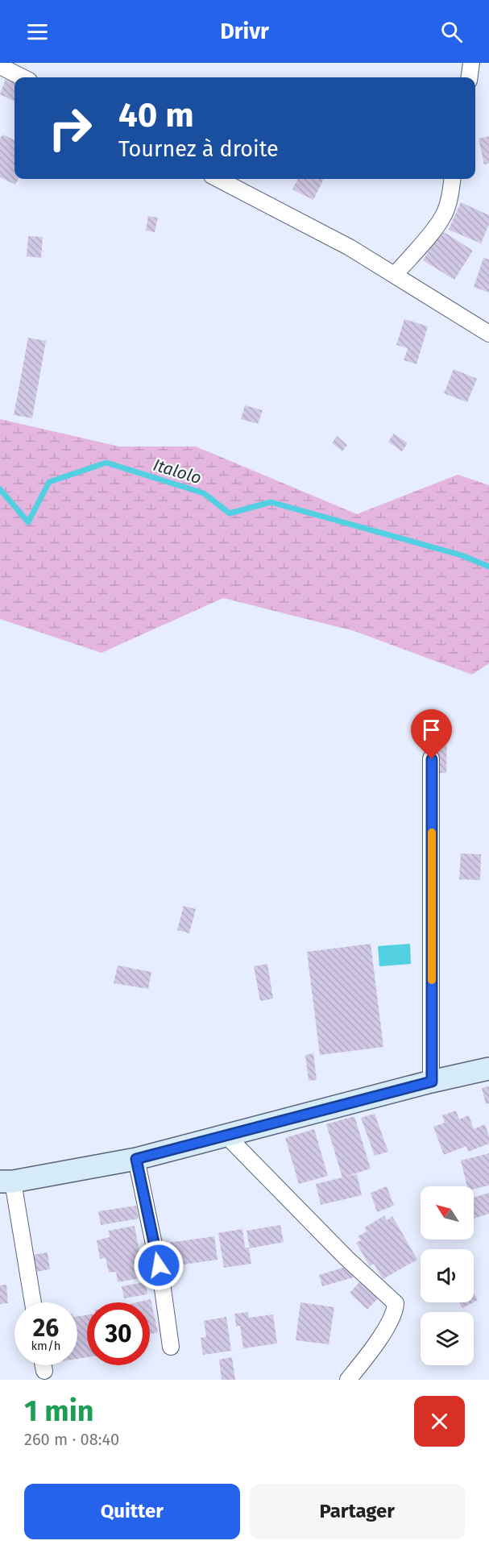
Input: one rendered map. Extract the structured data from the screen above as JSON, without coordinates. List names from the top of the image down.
{
  "water": ["Italolo"],
  "north": "top left",
  "page": {
    "header": "Drivr",
    "turn": ["40 m", "Tournez à droite"],
    "speed": "26 km/h",
    "limit": "30",
    "heading": ["1 min", "260 m · 08:40"],
    "buttons": ["Quitter", "Partager"]
  }
}
